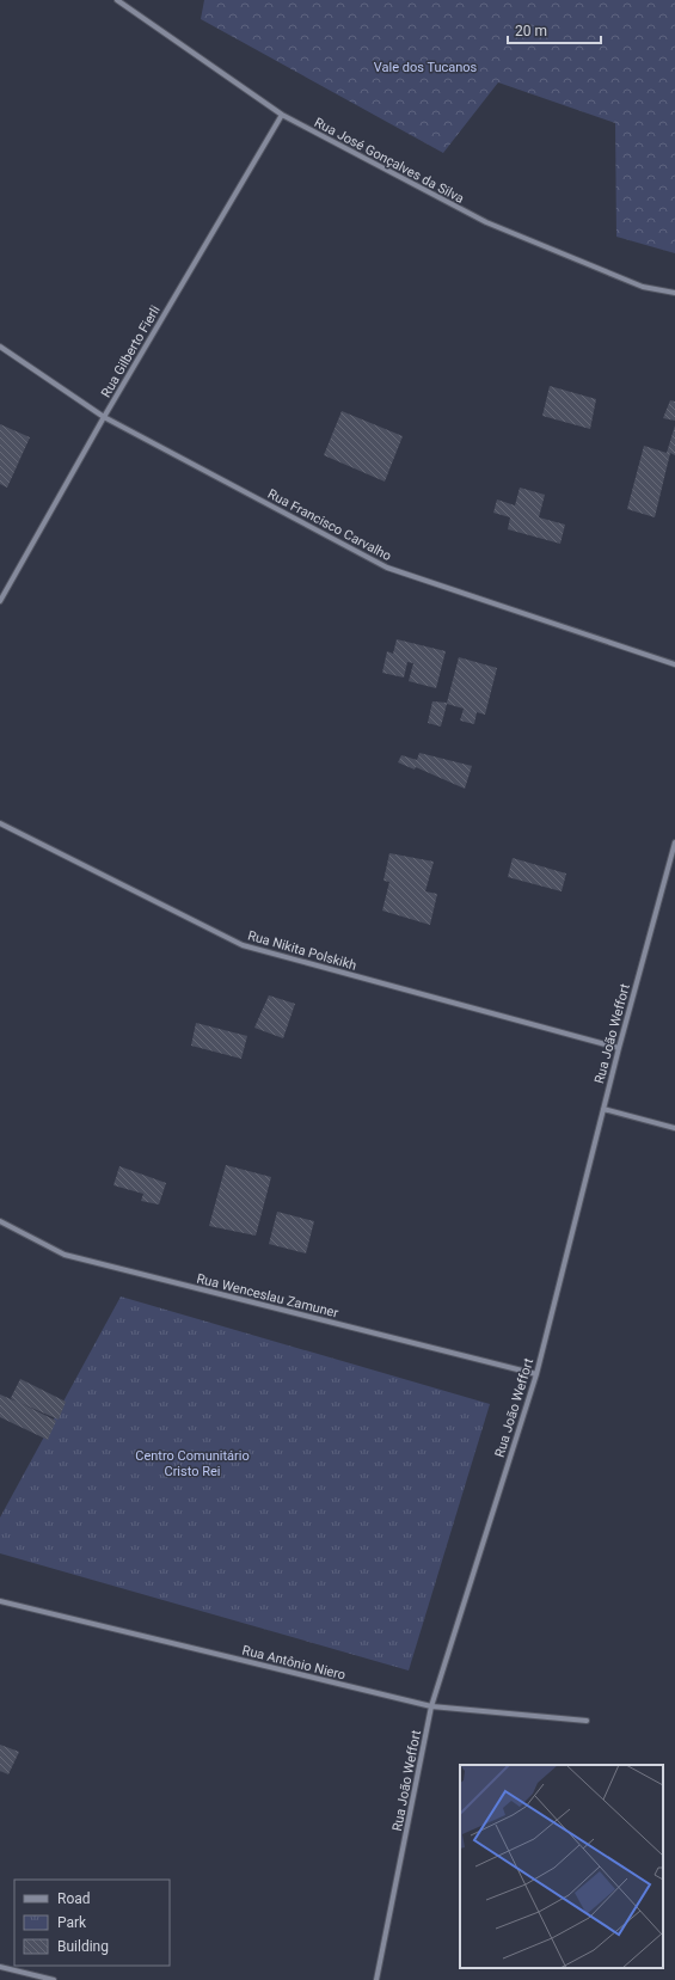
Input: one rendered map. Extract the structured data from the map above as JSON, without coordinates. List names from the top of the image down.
{
  "streets": {
    "street": [
      "Rua José Gonçalves da Silva",
      "Rua Gilberto Fierli",
      "Rua Francisco Carvalho",
      "Rua Nikita Polskikh",
      "Rua João Weffort",
      "Rua Wenceslau Zamuner",
      "Rua Antônio Niero"
    ]
  },
  "crossings": [
    ["Rua José Gonçalves da Silva", "Rua Gilberto Fierli"],
    ["Rua Gilberto Fierli", "Rua Francisco Carvalho"],
    ["Rua Nikita Polskikh", "Rua João Weffort"],
    ["Rua João Weffort", "Rua Wenceslau Zamuner"],
    ["Rua João Weffort", "Rua Antônio Niero"]
  ],
  "parks": ["Vale dos Tucanos", "Centro Comunitário Cristo Rei"],
  "legend": ["Road", "Park", "Building"],
  "scale_bar": "20 m"
}
